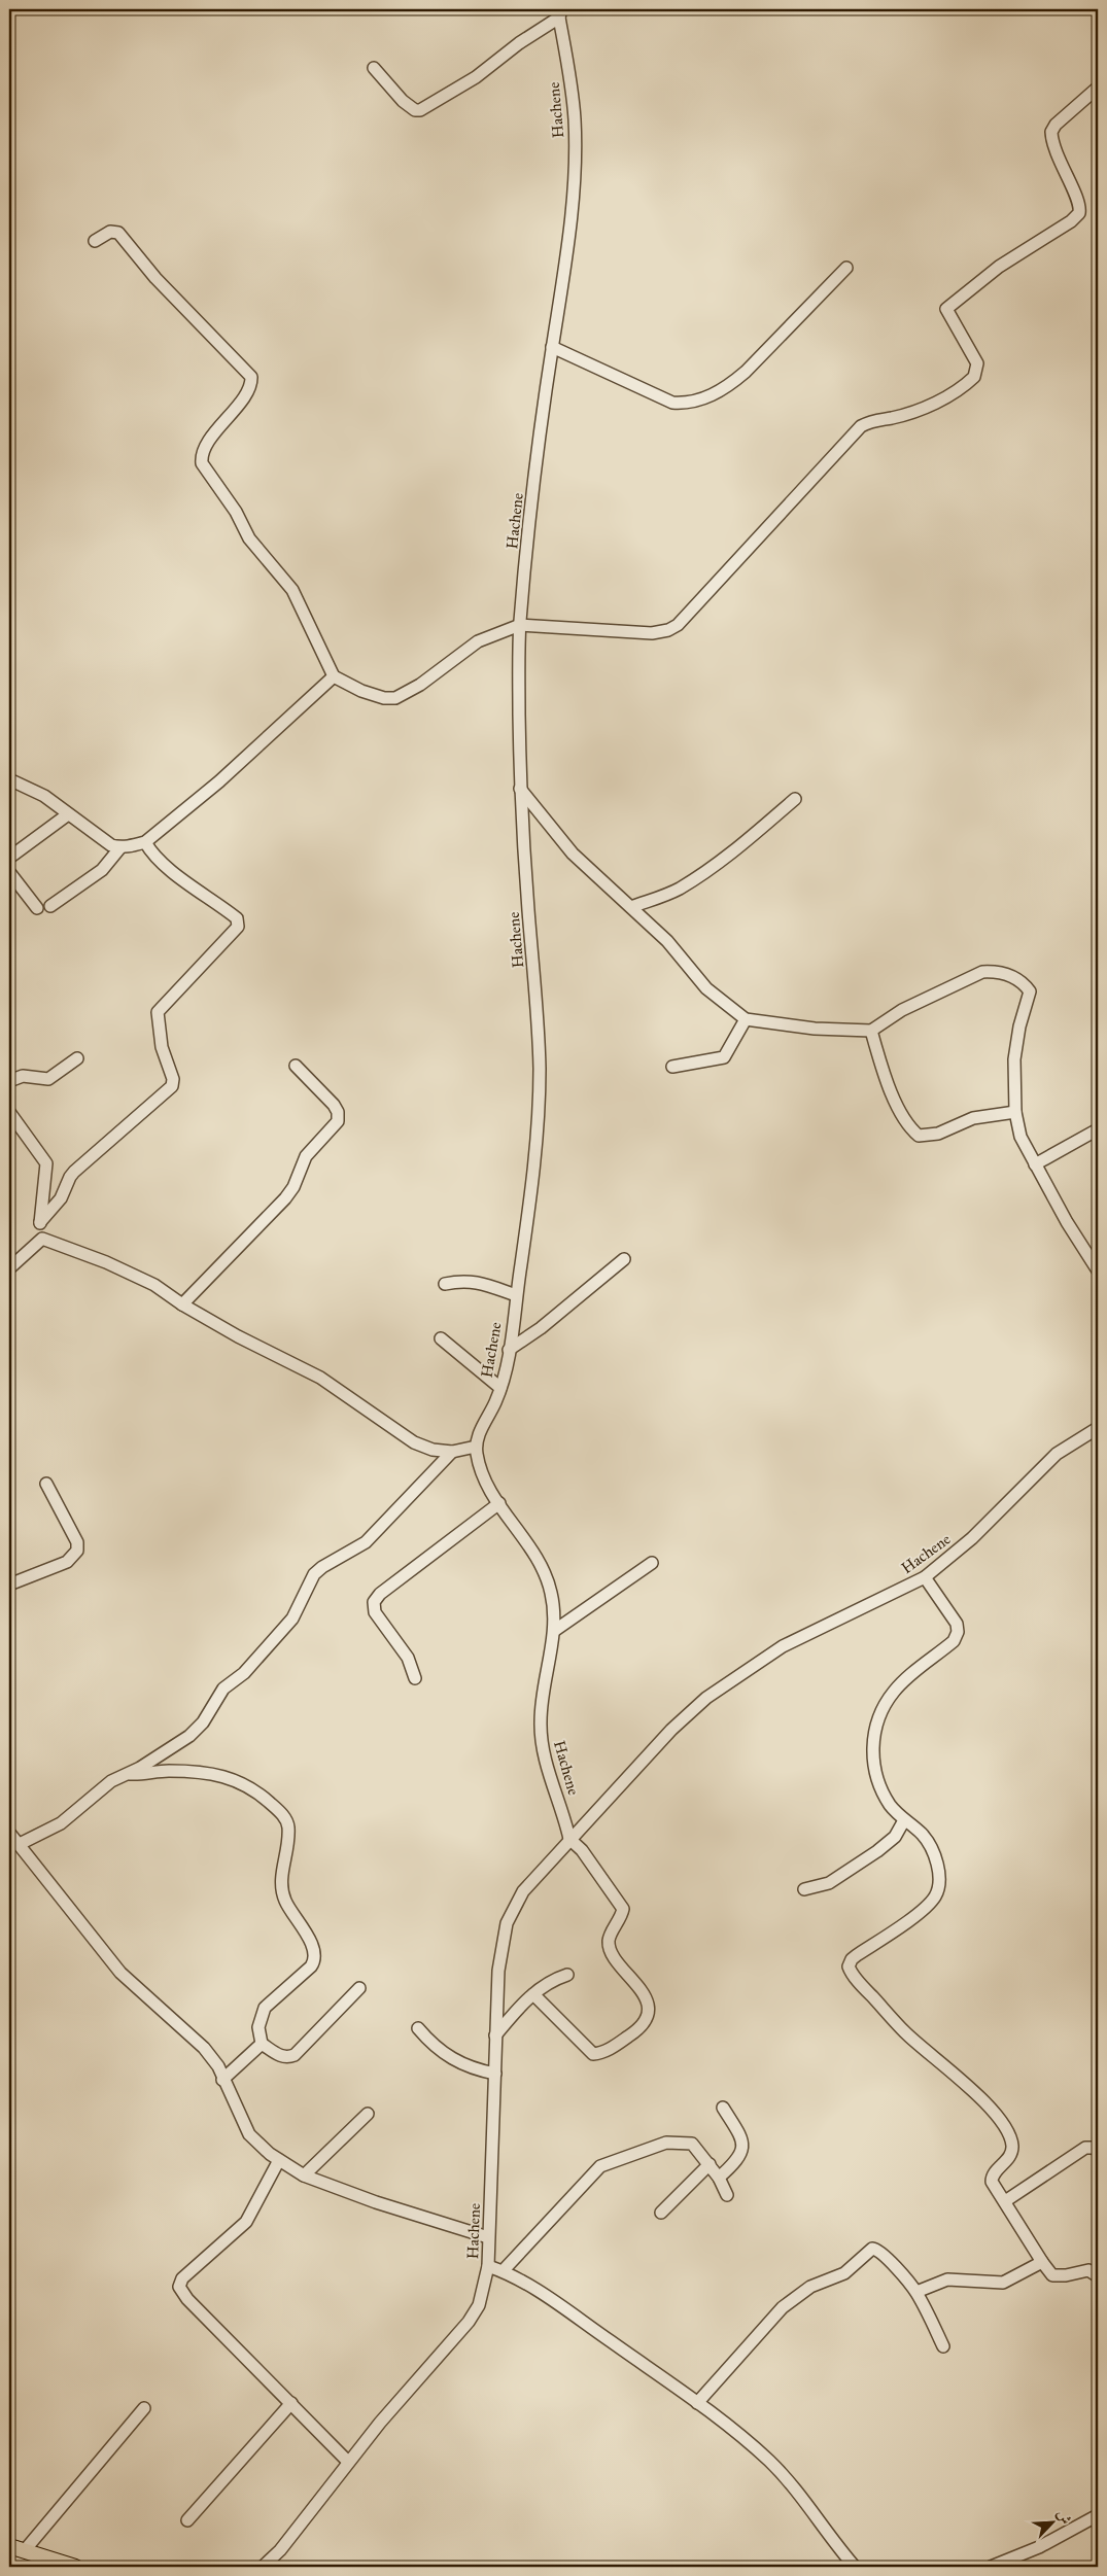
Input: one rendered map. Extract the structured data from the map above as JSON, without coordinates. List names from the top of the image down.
{
  "streets": {
    "street": ["Hachene"]
  },
  "north": "top right"
}
